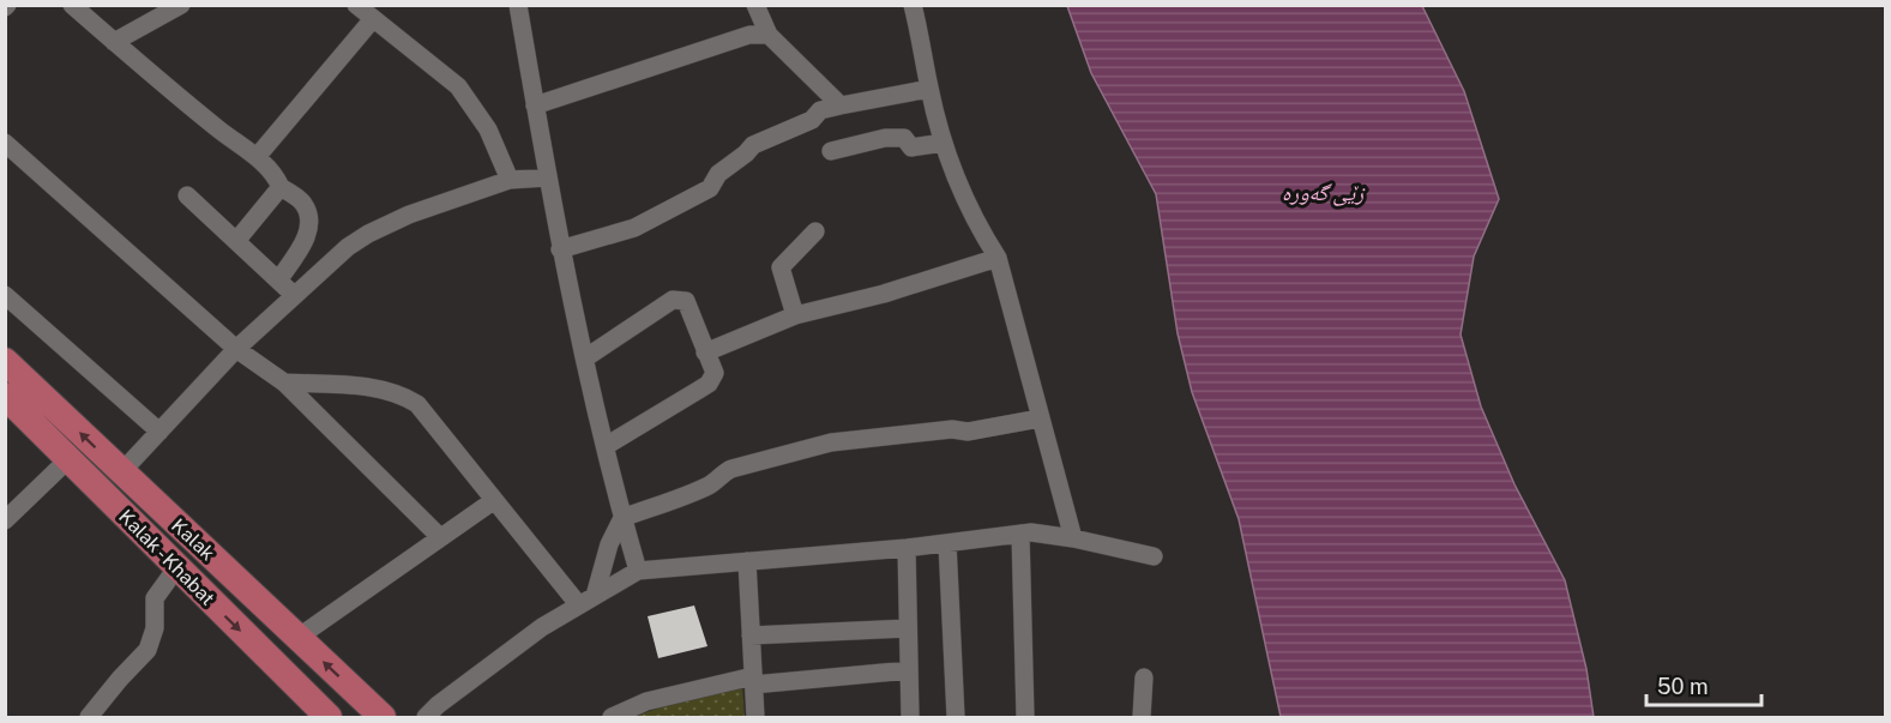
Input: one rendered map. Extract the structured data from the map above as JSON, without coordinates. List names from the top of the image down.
{
  "streets": {
    "main road": ["Kalak", "Kalak - Khabat"]
  },
  "one_way": ["Kalak", "Kalak - Khabat"],
  "water": ["زێی گەورە"],
  "scale_bar": "50 m"
}
